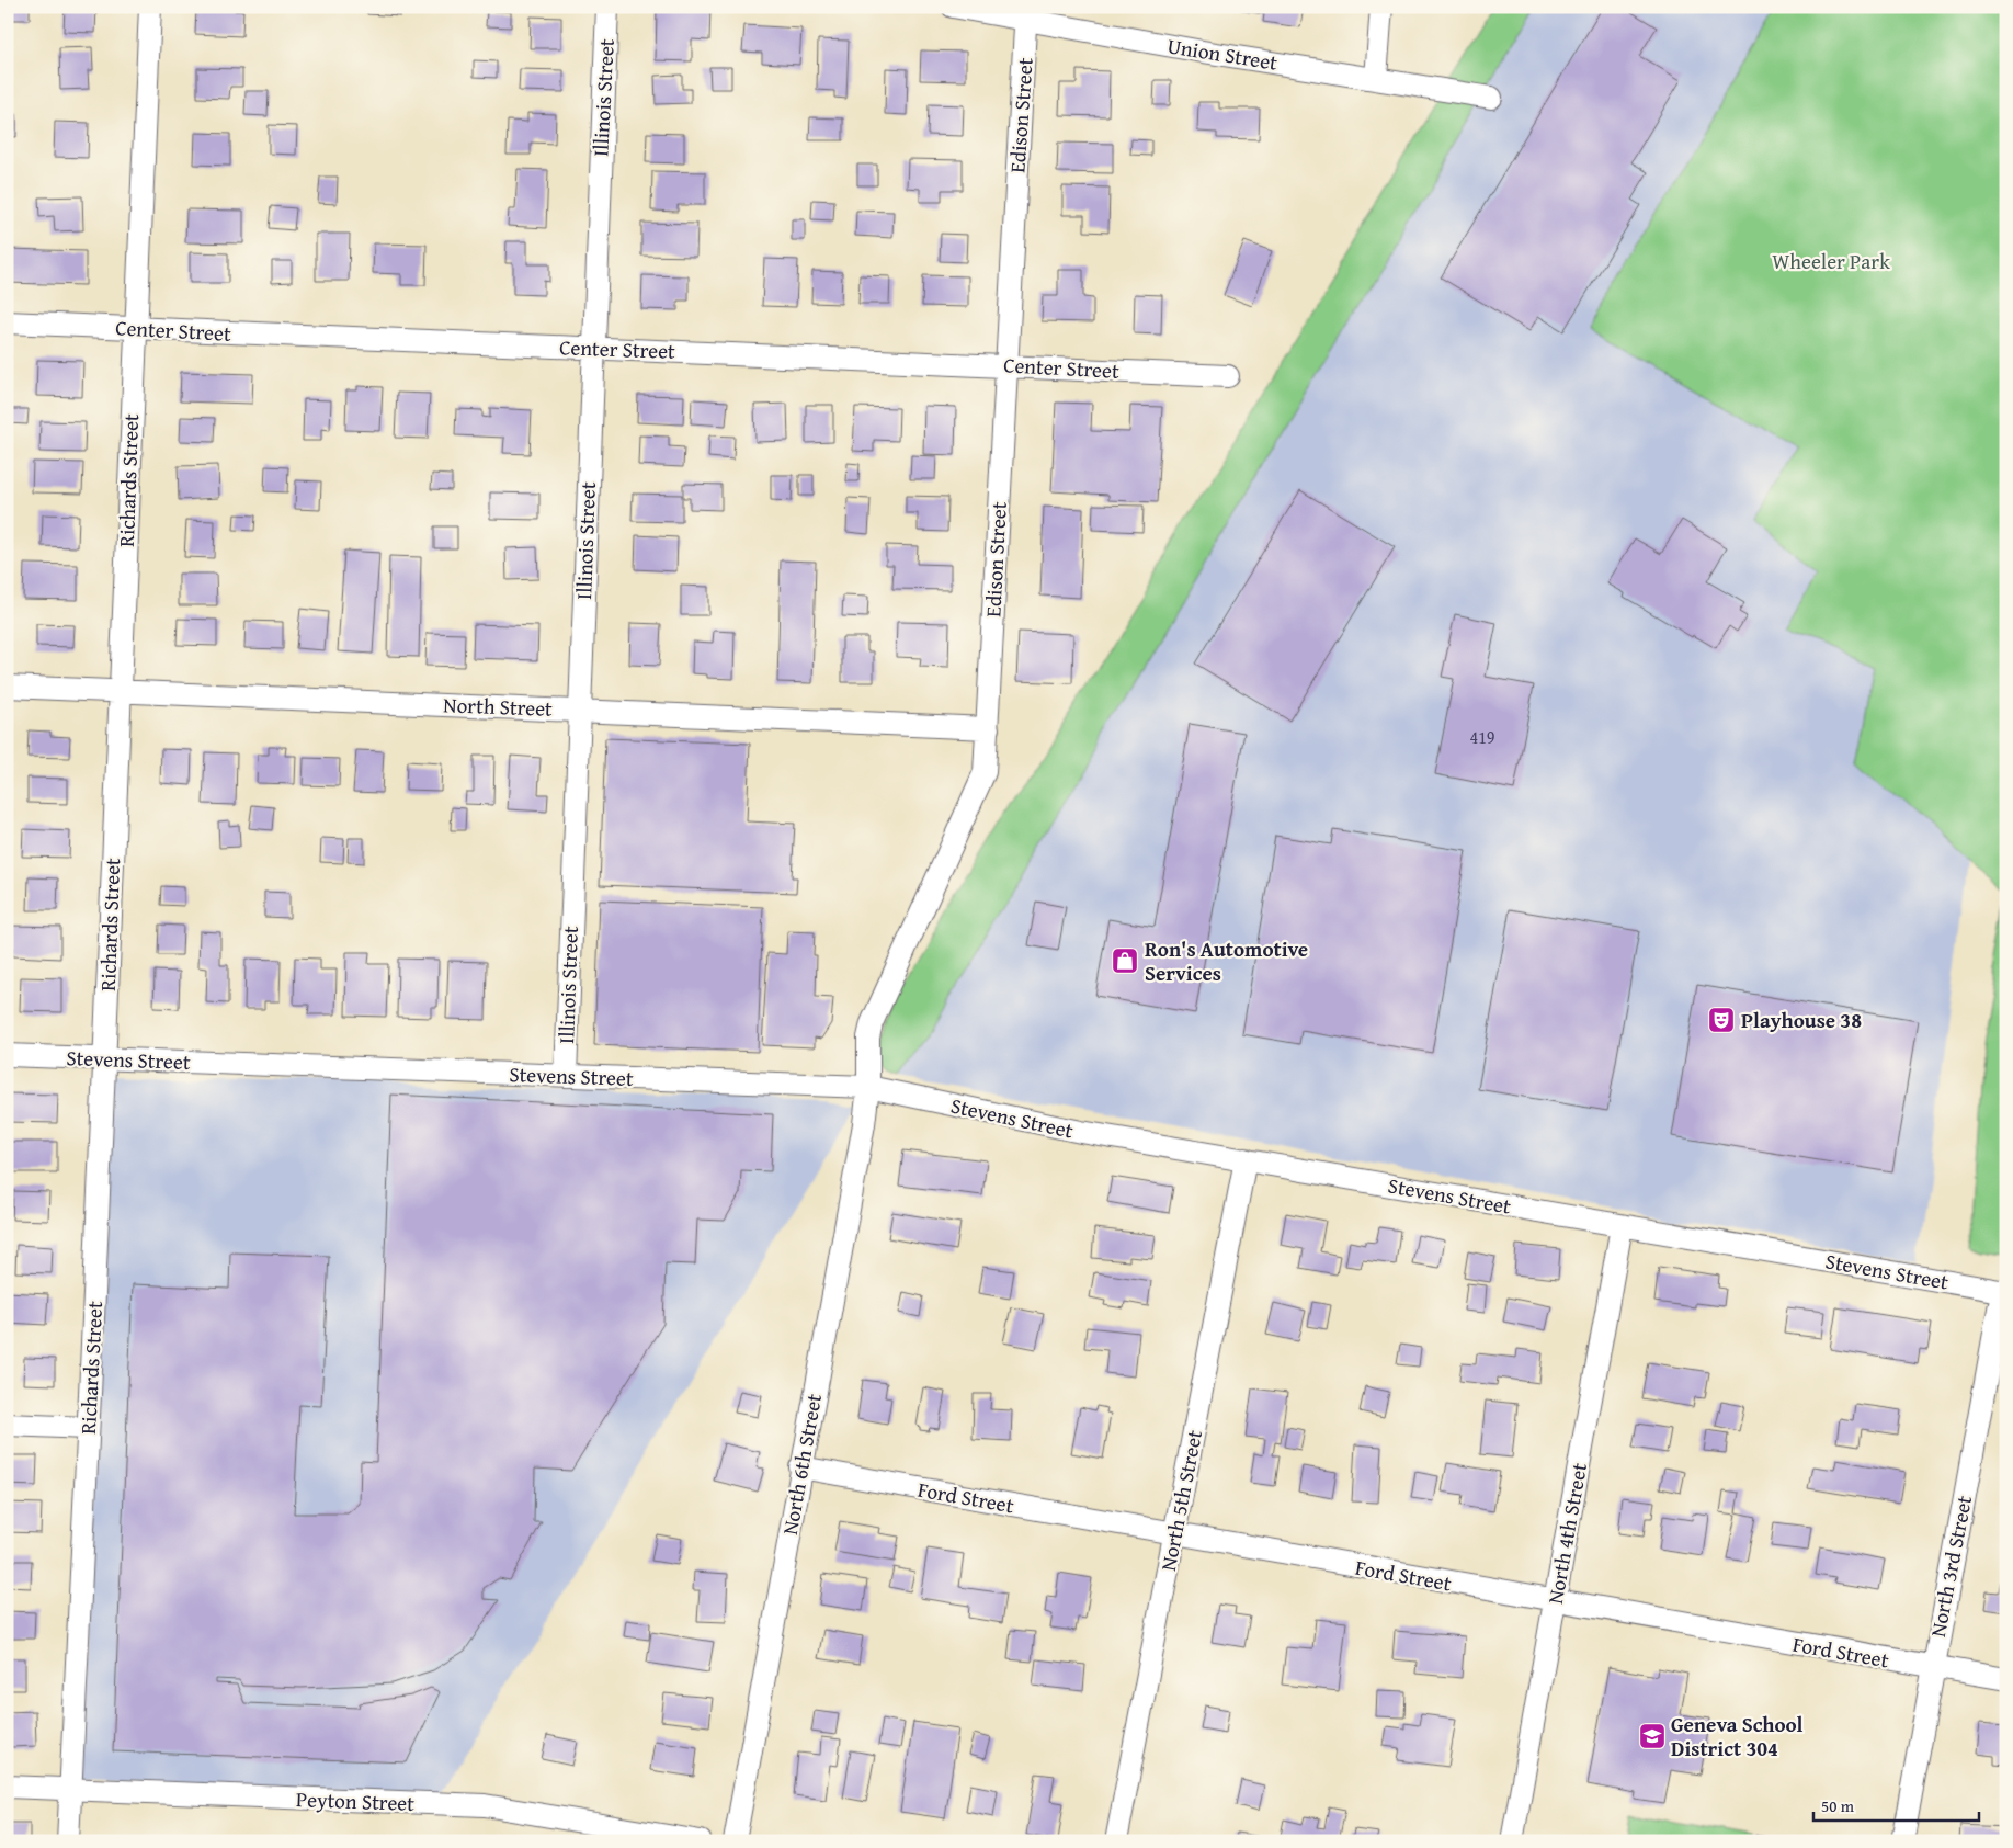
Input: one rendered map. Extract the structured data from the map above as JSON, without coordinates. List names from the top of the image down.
{
  "streets": {
    "street": [
      "Union Street",
      "Illinois Street",
      "Edison Street",
      "Center Street",
      "Richards Street",
      "North Street",
      "Stevens Street",
      "North 6th Street",
      "Ford Street",
      "North 5th Street",
      "North 4th Street",
      "North 3rd Street",
      "Peyton Street"
    ]
  },
  "crossings": [
    ["Union Street", "Edison Street"],
    ["Illinois Street", "Center Street"],
    ["Illinois Street", "North Street"],
    ["Illinois Street", "Stevens Street"],
    ["Edison Street", "Center Street"],
    ["Edison Street", "North Street"],
    ["Edison Street", "Stevens Street"],
    ["Edison Street", "North 6th Street"],
    ["Center Street", "Richards Street"],
    ["Richards Street", "North Street"],
    ["Richards Street", "Stevens Street"],
    ["Richards Street", "Peyton Street"],
    ["Stevens Street", "North 6th Street"],
    ["Stevens Street", "North 5th Street"],
    ["Stevens Street", "North 4th Street"],
    ["Stevens Street", "North 3rd Street"],
    ["North 6th Street", "Ford Street"],
    ["Ford Street", "North 5th Street"],
    ["Ford Street", "North 4th Street"],
    ["Ford Street", "North 3rd Street"]
  ],
  "parks": ["Wheeler Park"],
  "places": {
    "shop": ["Ron's Automotive Services"],
    "theatre": ["Playhouse 38"],
    "school or university": ["Geneva School District 304"]
  },
  "house_numbers": ["419"],
  "scale_bar": "50 m"
}
